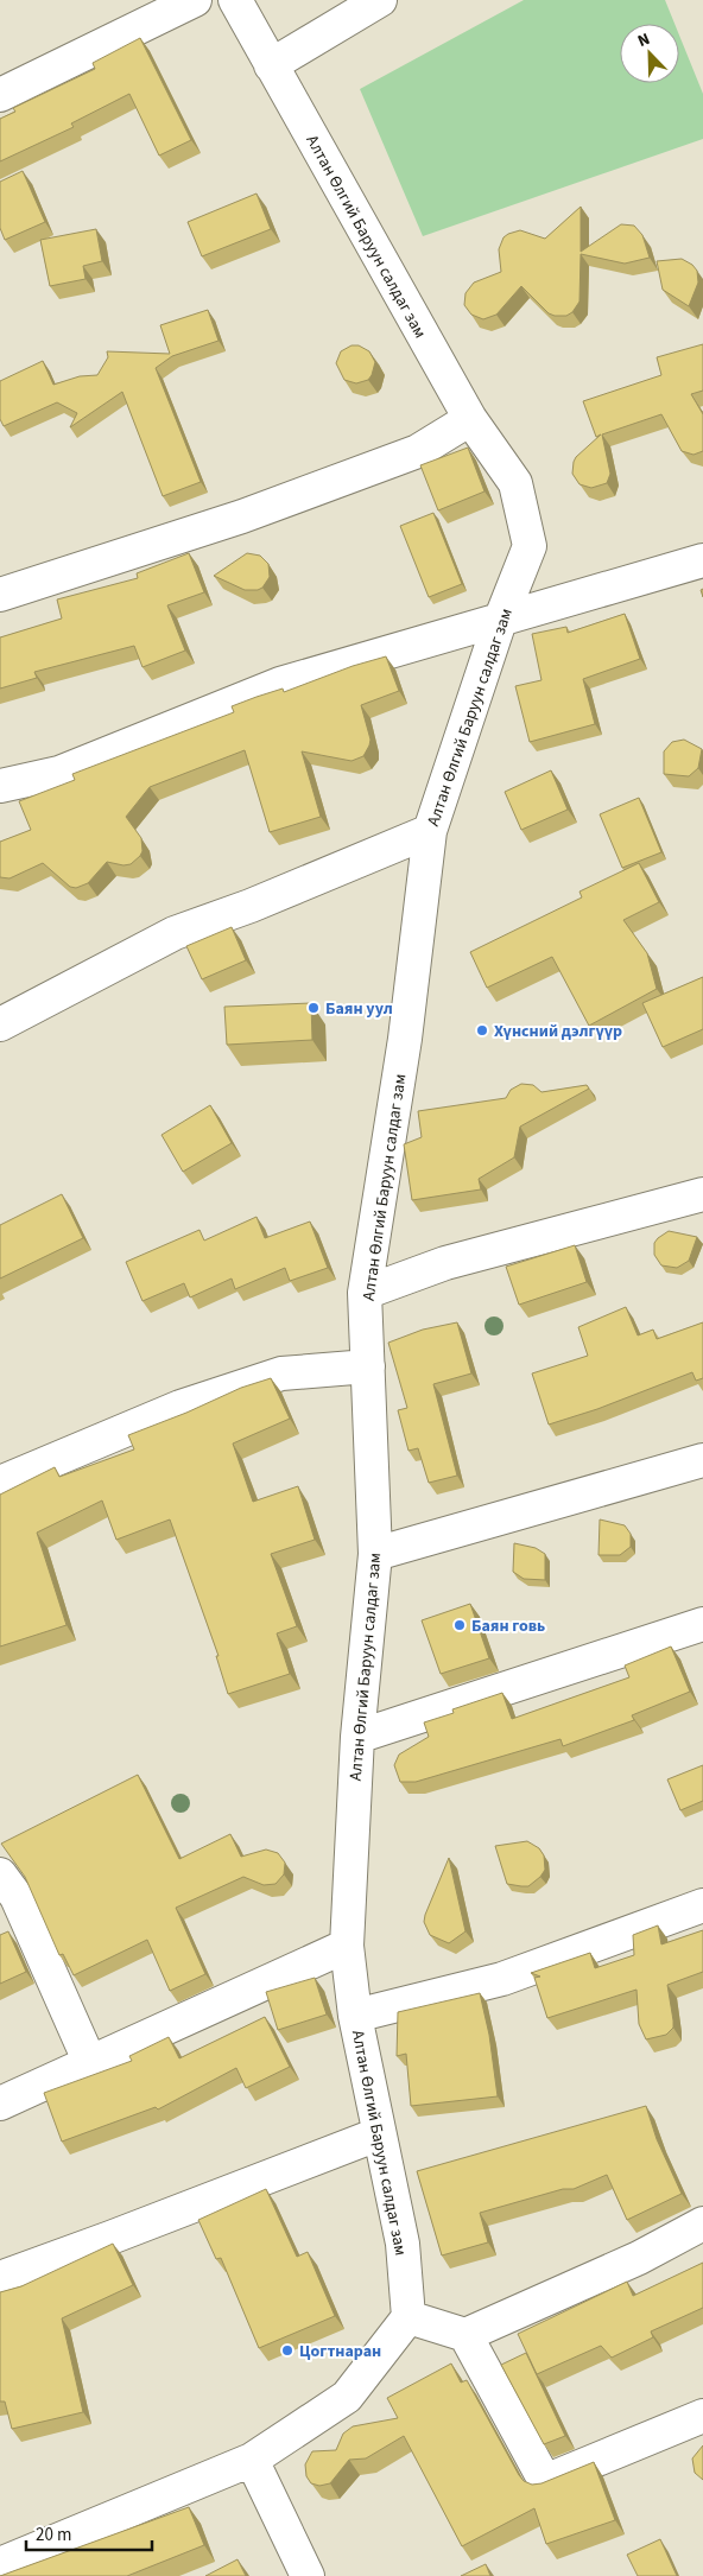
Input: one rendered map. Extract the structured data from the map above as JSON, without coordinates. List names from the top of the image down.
{
  "streets": {
    "street": ["Алтан Өлгий Баруун салдаг зам"]
  },
  "places": [
    "Баян уул",
    "Хүнсний дэлгүүр",
    "Баян говь",
    "Цогтнаран"
  ],
  "scale_bar": "20 m",
  "north": "top left"
}
